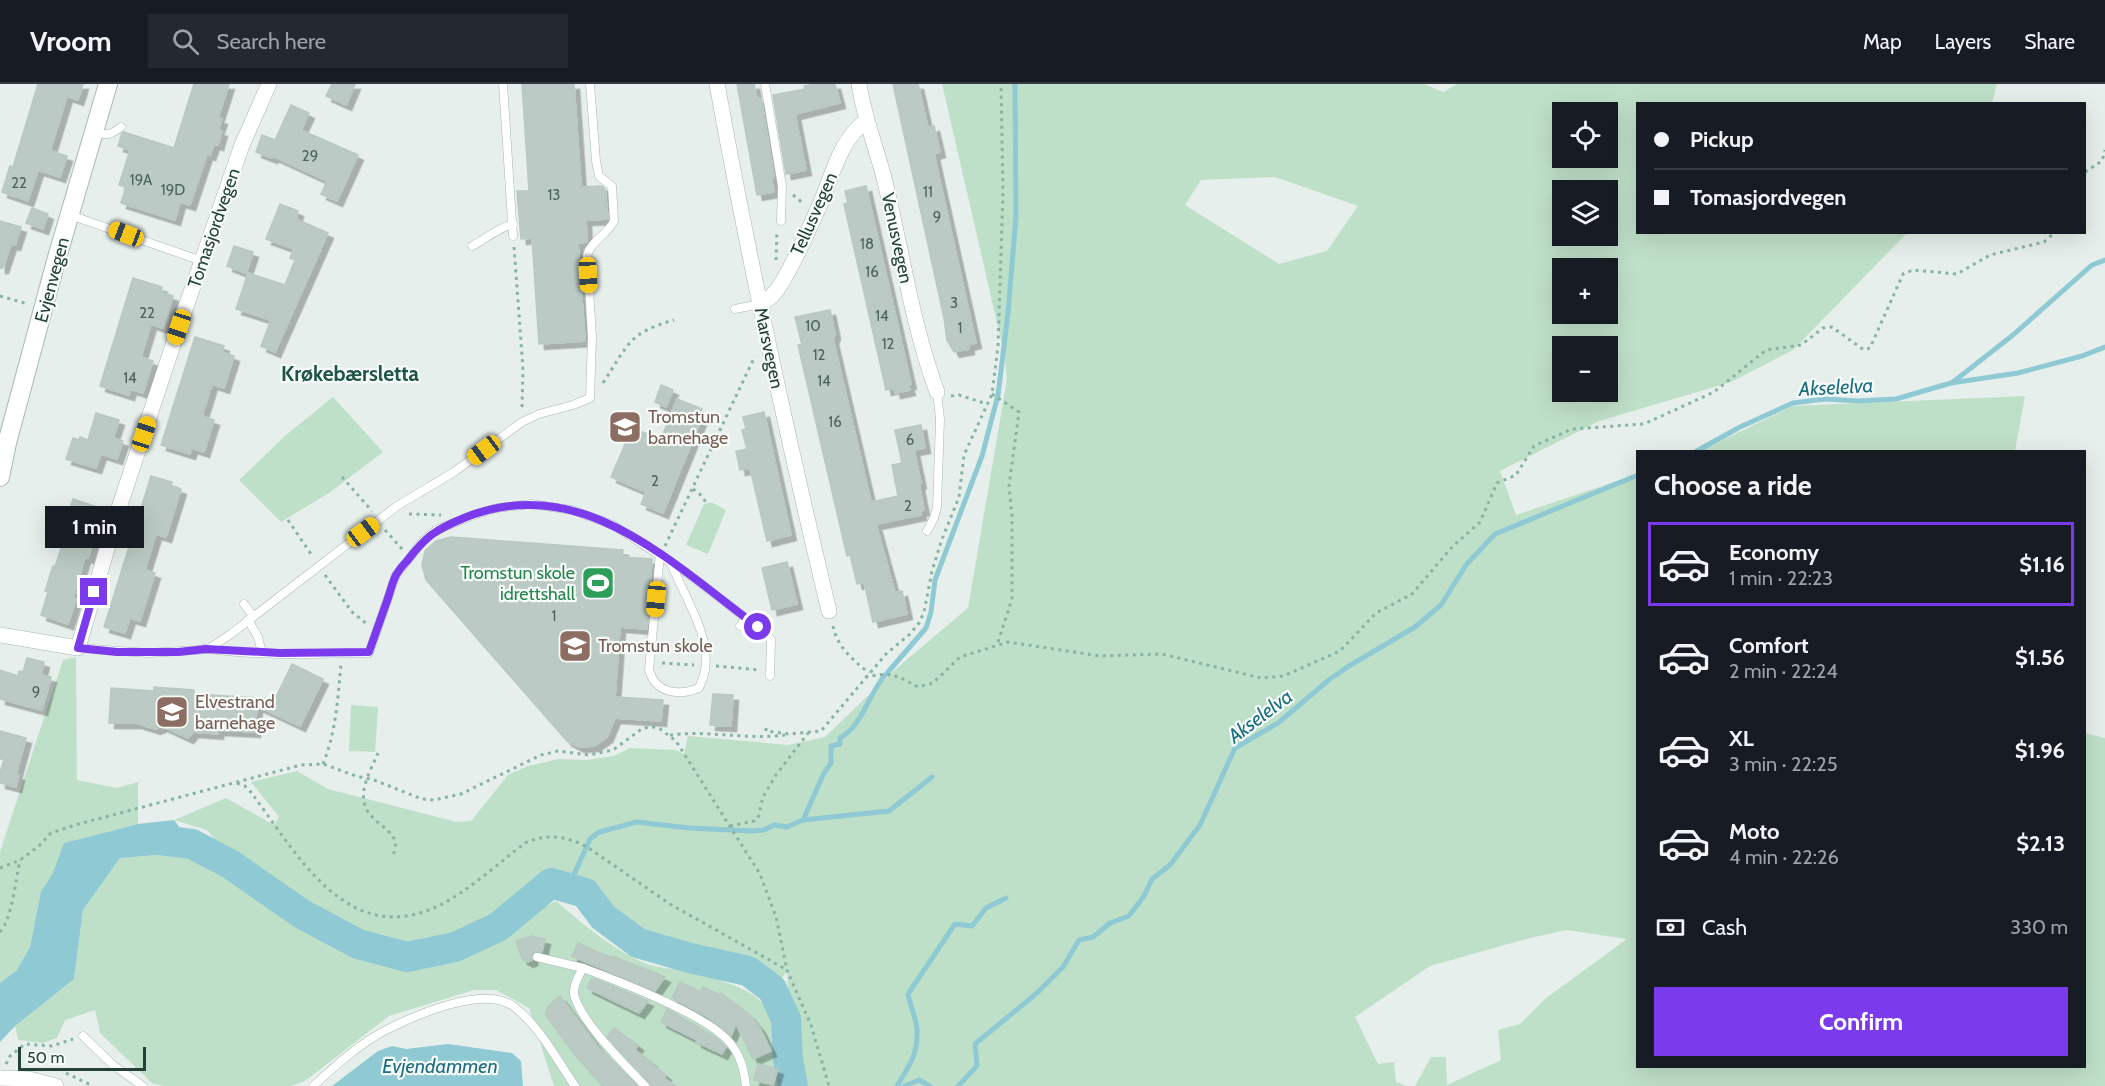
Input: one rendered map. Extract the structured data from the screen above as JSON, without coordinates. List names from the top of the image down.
{
  "streets": {
    "street": [
      "Tellusvegen",
      "Tomasjordvegen",
      "Venusvegen",
      "Evjenvegen",
      "Marsvegen"
    ]
  },
  "crossings": [
    ["Tellusvegen", "Venusvegen"],
    ["Tellusvegen", "Marsvegen"]
  ],
  "districts": ["Krøkebærsletta"],
  "water": ["Akselelva", "Evjendammen"],
  "places": {
    "school or university": ["Tromstun barnehage", "Tromstun skole", "Elvestrand barnehage"],
    "sports": ["Tromstun skole idrettshall"]
  },
  "house_numbers": [
    "29",
    "19A",
    "22",
    "19D",
    "11",
    "13",
    "9",
    "18",
    "16",
    "3",
    "22",
    "14",
    "10",
    "1",
    "12",
    "12",
    "14",
    "14",
    "16",
    "6",
    "2",
    "2",
    "1",
    "9"
  ],
  "scale_bar": "50 m",
  "page": {
    "header": "Vroom",
    "search": "Search here",
    "nav": ["Map", "Layers", "Share"],
    "map_buttons": ["+", "−"],
    "banner": ["Pickup", "Tomasjordvegen"],
    "heading": "Choose a ride",
    "bubble": "1 min",
    "list": [
      {
        "name": "Economy",
        "note": "1 min · 22:23",
        "value": "$1.16"
      },
      {
        "name": "Comfort",
        "note": "2 min · 22:24",
        "value": "$1.56"
      },
      {
        "name": "XL",
        "note": "3 min · 22:25",
        "value": "$1.96"
      },
      {
        "name": "Moto",
        "note": "4 min · 22:26",
        "value": "$2.13"
      }
    ],
    "pay": ["Cash", "330 m"],
    "buttons": "Confirm",
    "scale": "50 m"
  }
}
